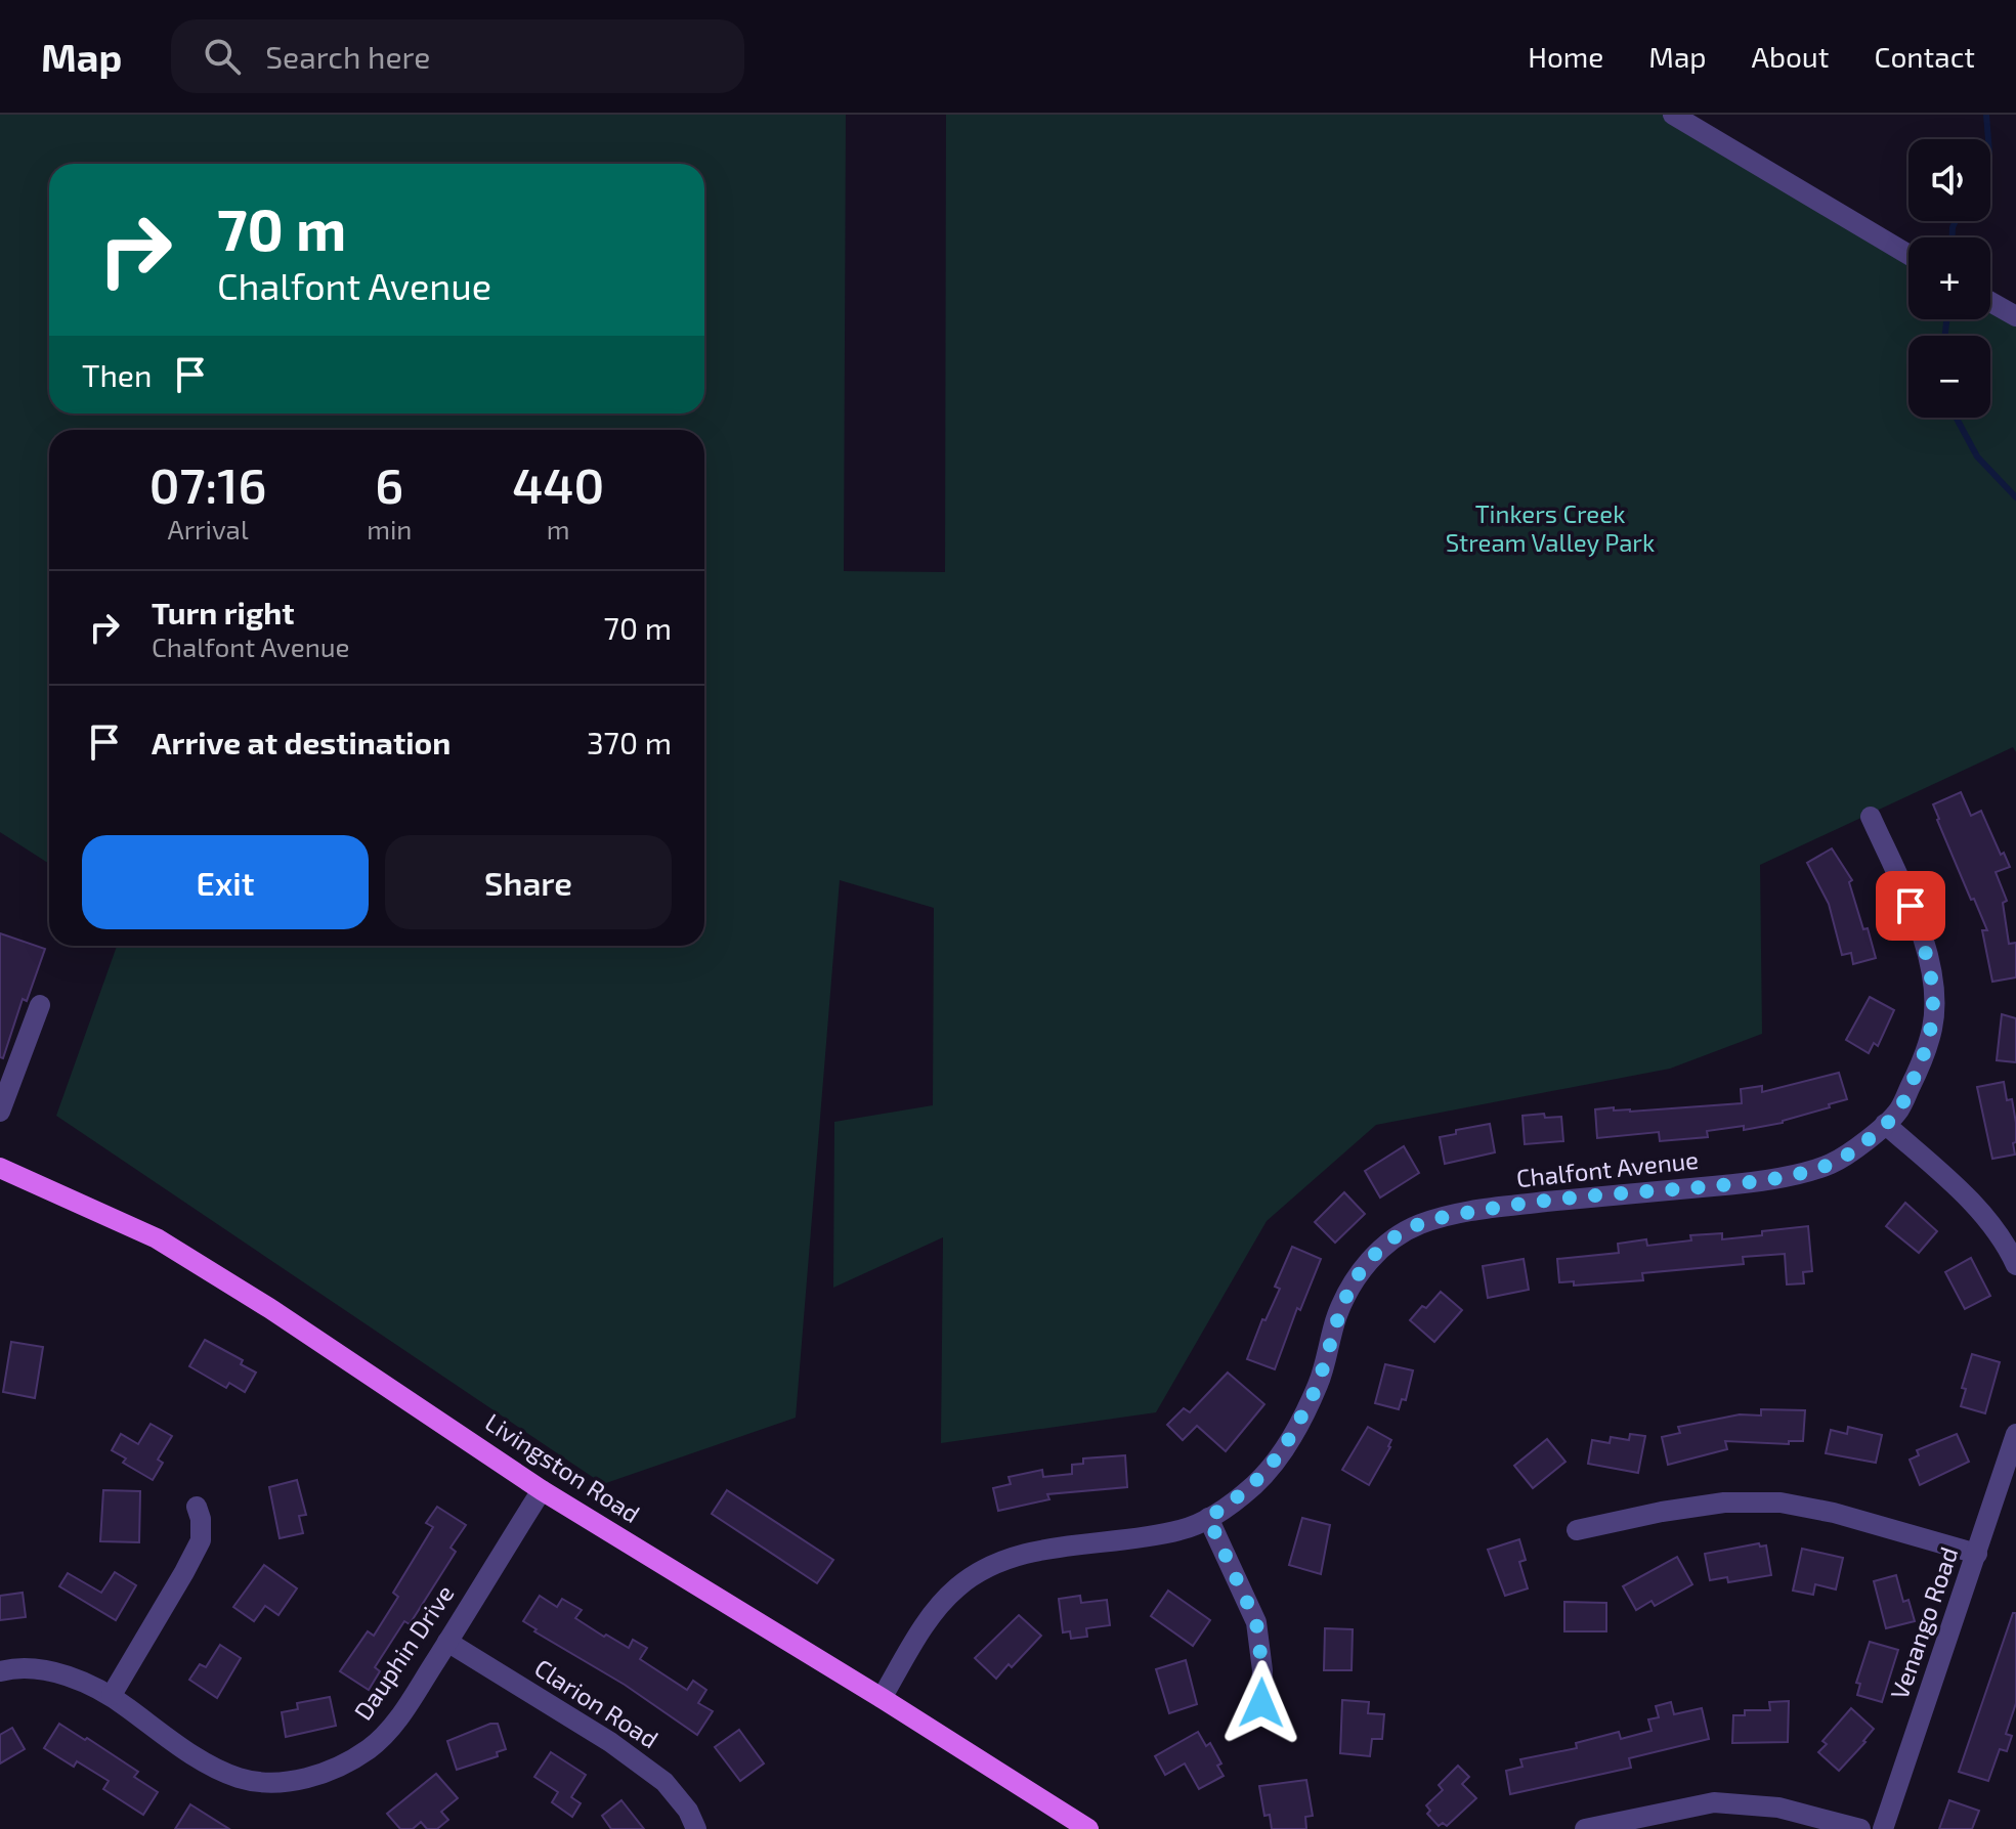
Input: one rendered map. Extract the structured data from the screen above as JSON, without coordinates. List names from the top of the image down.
{
  "streets": {
    "main road": ["Livingston Road"],
    "street": [
      "Chalfont Avenue",
      "Venango Road",
      "Dauphin Drive",
      "Clarion Road"
    ]
  },
  "crossings": [
    ["Chalfont Avenue", "Livingston Road"],
    ["Livingston Road", "Dauphin Drive"],
    ["Dauphin Drive", "Clarion Road"]
  ],
  "parks": ["Tinkers Creek Stream Valley Park"],
  "page": {
    "header": "Map",
    "search": "Search here",
    "nav": [
      "Home",
      "Map",
      "About",
      "Contact"
    ],
    "map_buttons": ["+", "−"],
    "turn": ["70 m", "Chalfont Avenue"],
    "then": "Then",
    "eta": [
      "07:16",
      "Arrival",
      "6",
      "min",
      "440",
      "m"
    ],
    "list": [
      {
        "name": "Turn right",
        "note": "Chalfont Avenue",
        "value": "70 m"
      },
      {
        "name": "Arrive at destination",
        "value": "370 m"
      }
    ],
    "buttons": ["Exit", "Share"]
  }
}
